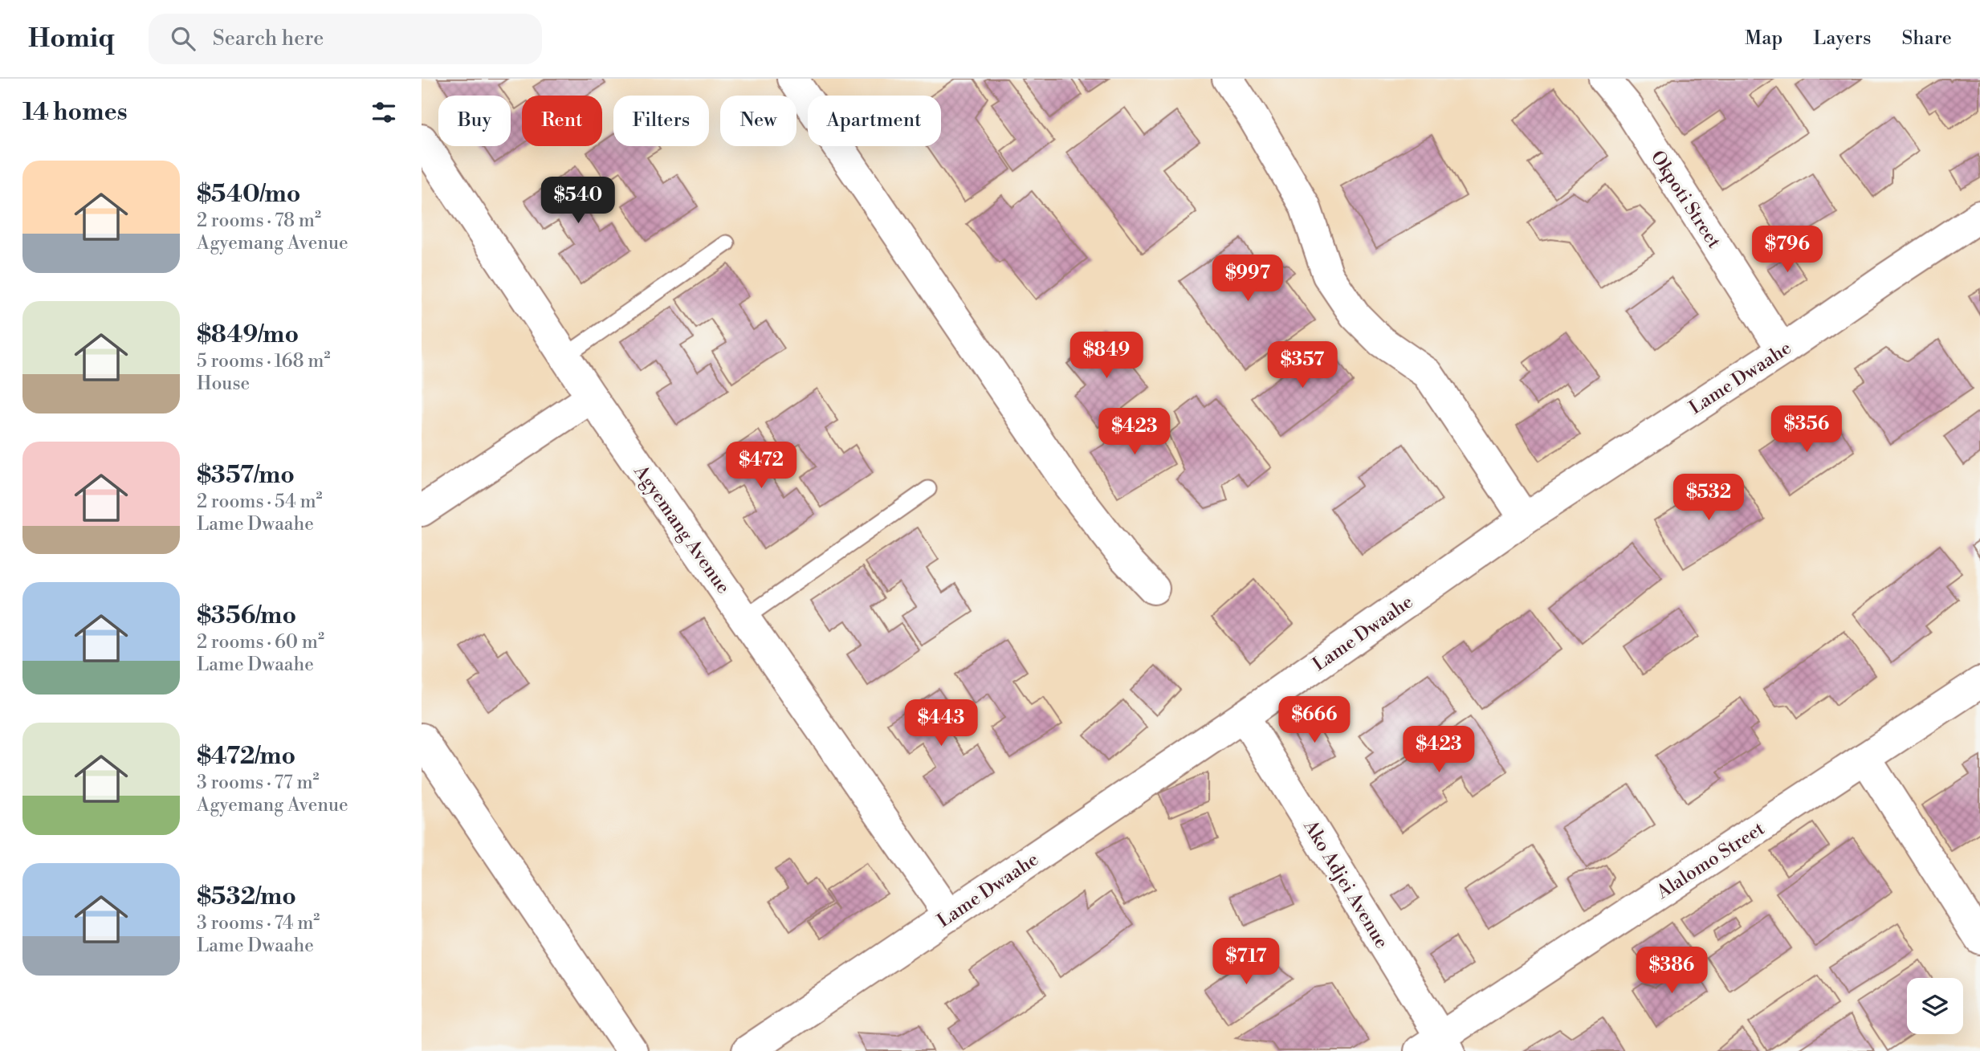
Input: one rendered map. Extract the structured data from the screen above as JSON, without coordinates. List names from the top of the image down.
{
  "streets": {
    "street": [
      "Okpoti Street",
      "Lame Dwaahe",
      "Agyemang Avenue",
      "Alalomo Street",
      "Ako Adjei Avenue"
    ]
  },
  "crossings": [
    ["Okpoti Street", "Lame Dwaahe"],
    ["Lame Dwaahe", "Agyemang Avenue"],
    ["Lame Dwaahe", "Ako Adjei Avenue"],
    ["Alalomo Street", "Ako Adjei Avenue"]
  ],
  "page": {
    "header": "Homiq",
    "search": "Search here",
    "nav": ["Map", "Layers", "Share"],
    "heading": "14 homes",
    "chip": [
      "Buy",
      "Rent",
      "Filters",
      "New",
      "Apartment"
    ],
    "list": [
      {
        "name": "$540/mo",
        "note": "2 rooms · 78 m² · Agyemang Avenue"
      },
      {
        "name": "$849/mo",
        "note": "5 rooms · 168 m² · House"
      },
      {
        "name": "$357/mo",
        "note": "2 rooms · 54 m² · Lame Dwaahe"
      },
      {
        "name": "$356/mo",
        "note": "2 rooms · 60 m² · Lame Dwaahe"
      },
      {
        "name": "$472/mo",
        "note": "3 rooms · 77 m² · Agyemang Avenue"
      },
      {
        "name": "$532/mo",
        "note": "3 rooms · 74 m² · Lame Dwaahe"
      }
    ],
    "price": [
      "$540",
      "$796",
      "$997",
      "$849",
      "$357",
      "$356",
      "$423",
      "$472",
      "$532",
      "$666",
      "$443",
      "$423",
      "$717",
      "$386"
    ]
  }
}
